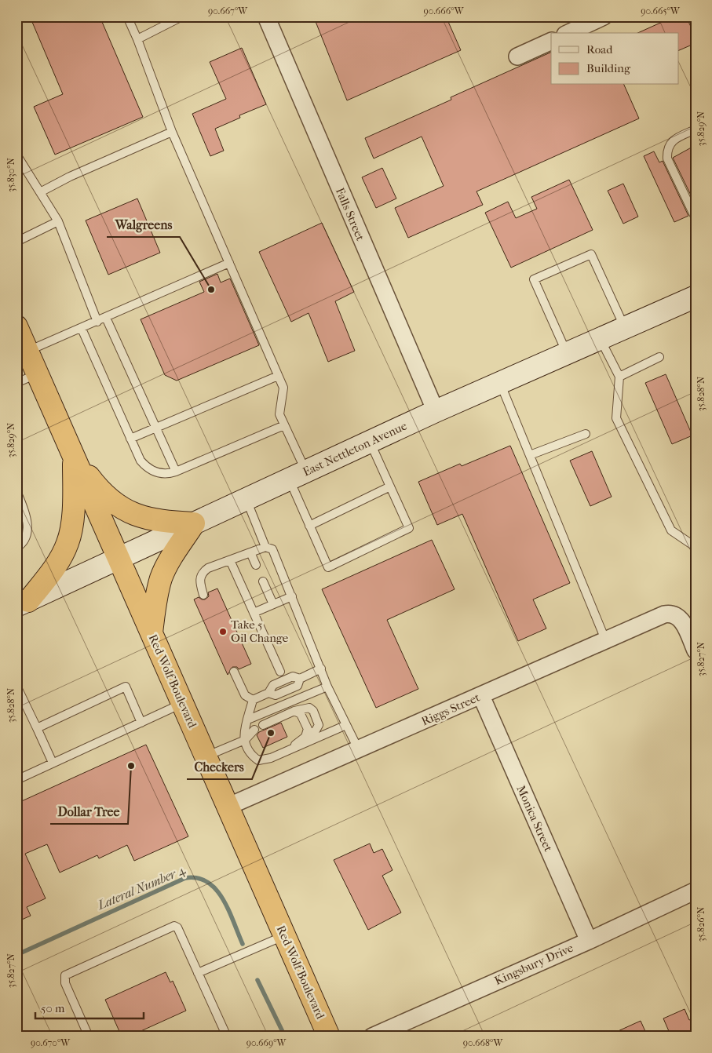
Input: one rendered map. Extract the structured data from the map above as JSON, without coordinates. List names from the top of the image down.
{
  "streets": {
    "highway": ["Red Wolf Boulevard"],
    "main road": ["East Nettleton Avenue"],
    "street": [
      "Falls Street",
      "Riggs Street",
      "Monica Street",
      "Kingsbury Drive"
    ]
  },
  "crossings": [
    ["Falls Street", "East Nettleton Avenue"],
    ["East Nettleton Avenue", "Red Wolf Boulevard"],
    ["Red Wolf Boulevard", "Riggs Street"],
    ["Riggs Street", "Monica Street"],
    ["Monica Street", "Kingsbury Drive"]
  ],
  "water": ["Lateral Number 4"],
  "places": [
    "Walgreens",
    "Take 5 Oil Change",
    "Checkers",
    "Dollar Tree"
  ],
  "legend": ["Road", "Building"],
  "scale_bar": "50 m",
  "coordinates": [
    "90.667°W",
    "90.666°W",
    "90.665°W",
    "35.829°N",
    "35.830°N",
    "35.828°N",
    "35.827°N",
    "35.826°N",
    "90.670°W",
    "90.669°W",
    "90.668°W"
  ]
}
